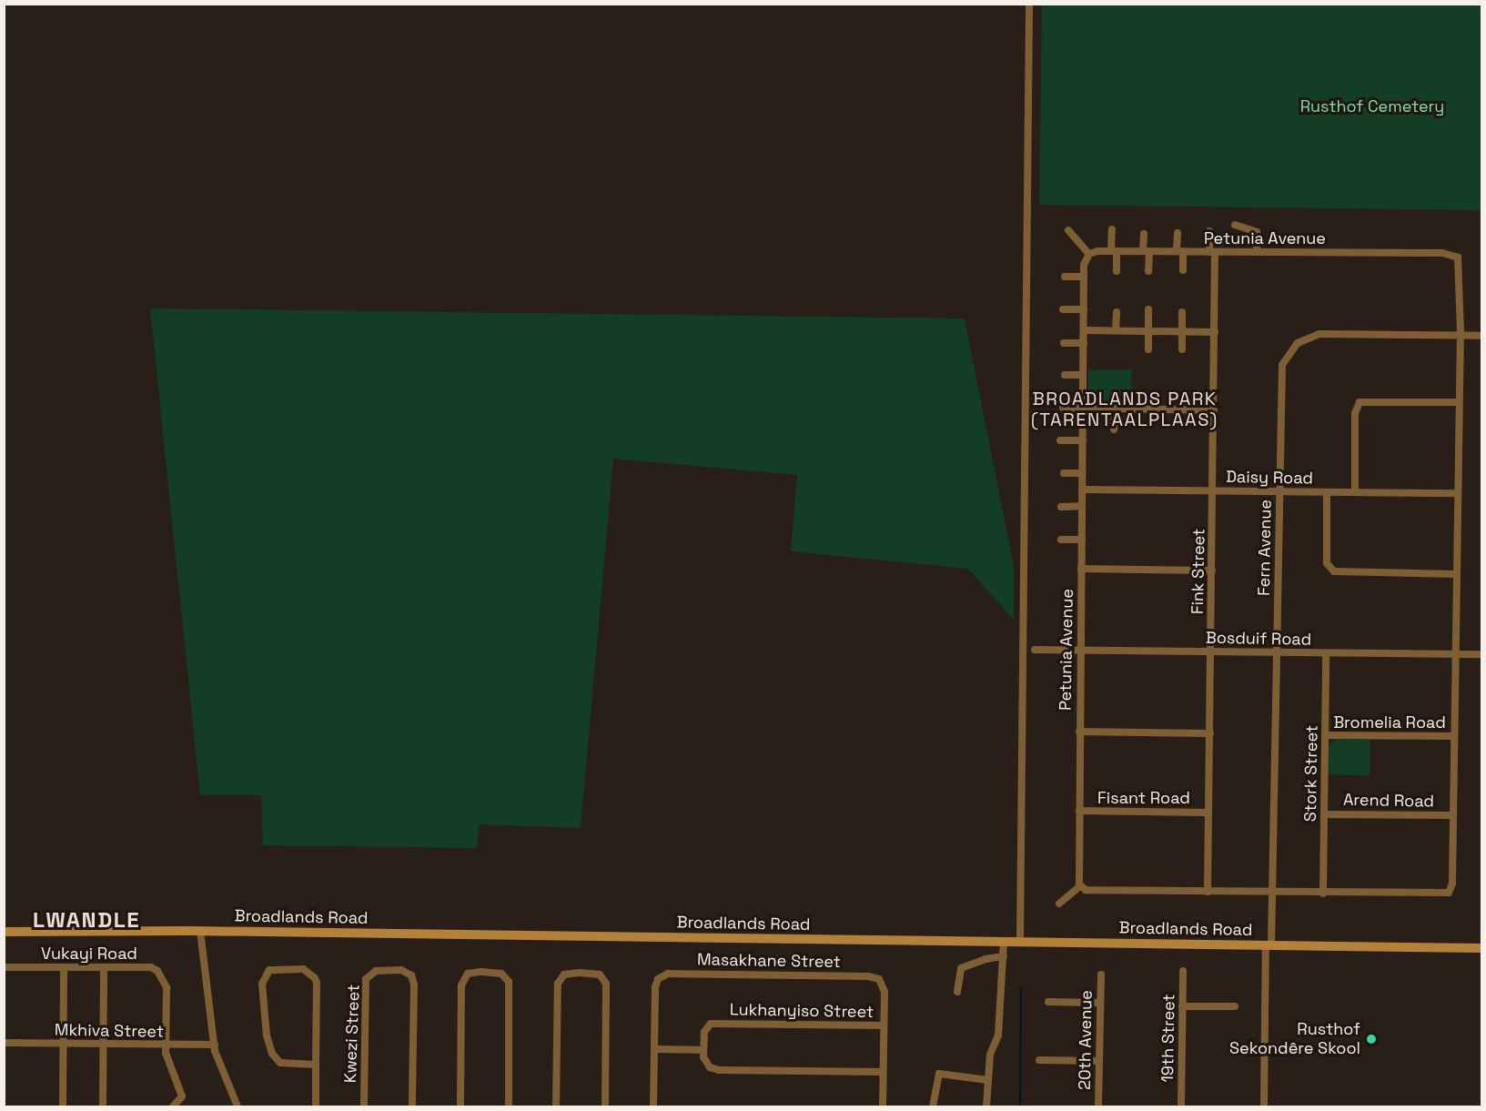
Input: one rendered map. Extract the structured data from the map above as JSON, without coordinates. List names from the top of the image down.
{
  "streets": {
    "main road": ["Broadlands Road"],
    "street": [
      "Petunia Avenue",
      "Daisy Road",
      "Fern Avenue",
      "Fink Street",
      "Bosduif Road",
      "Bromelia Road",
      "Stork Street",
      "Fisant Road",
      "Arend Road",
      "Vukayi Road",
      "Masakhane Street",
      "Lukhanyiso Street",
      "Mkhiva Street",
      "Kwezi Street",
      "19th Street",
      "20th Avenue"
    ]
  },
  "crossings": [
    ["Petunia Avenue", "Daisy Road"],
    ["Petunia Avenue", "Fern Avenue"],
    ["Petunia Avenue", "Fink Street"],
    ["Petunia Avenue", "Bosduif Road"],
    ["Petunia Avenue", "Bromelia Road"],
    ["Petunia Avenue", "Stork Street"],
    ["Petunia Avenue", "Fisant Road"],
    ["Petunia Avenue", "Arend Road"],
    ["Daisy Road", "Fern Avenue"],
    ["Daisy Road", "Fink Street"],
    ["Fern Avenue", "Bosduif Road"],
    ["Fern Avenue", "Broadlands Road"],
    ["Fink Street", "Bosduif Road"],
    ["Fink Street", "Fisant Road"],
    ["Bosduif Road", "Stork Street"],
    ["Bromelia Road", "Stork Street"],
    ["Stork Street", "Arend Road"],
    ["Vukayi Road", "Mkhiva Street"],
    ["Masakhane Street", "Lukhanyiso Street"]
  ],
  "districts": ["BROADLANDS PARK (TARENTAALPLAAS)", "LWANDLE"],
  "parks": ["Rusthof Cemetery"],
  "places": ["Rusthof Sekondêre Skool"]
}
